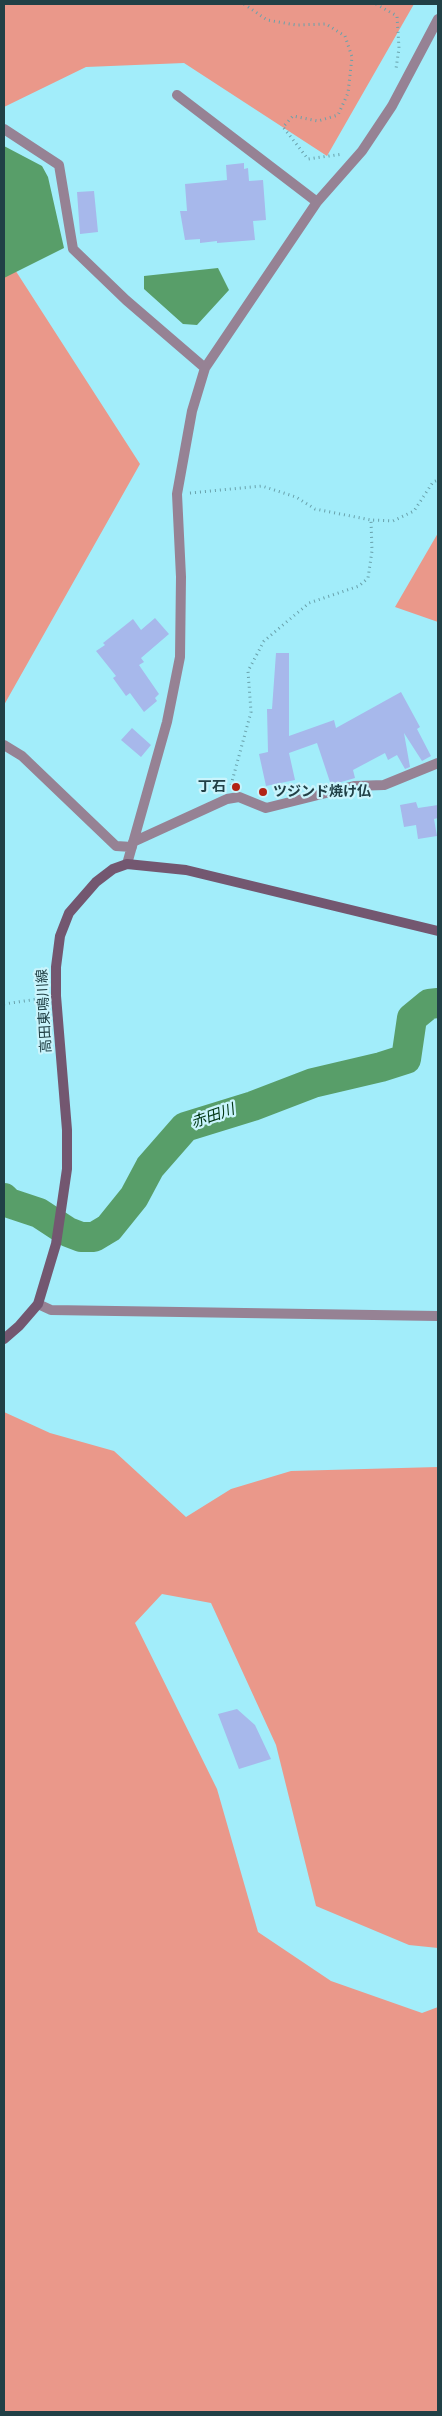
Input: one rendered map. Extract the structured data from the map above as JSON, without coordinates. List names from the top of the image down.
{
  "streets": {
    "main road": ["高田東鳴川線"]
  },
  "water": ["赤田川"],
  "places": ["丁石", "ツジンド焼け仏"]
}
